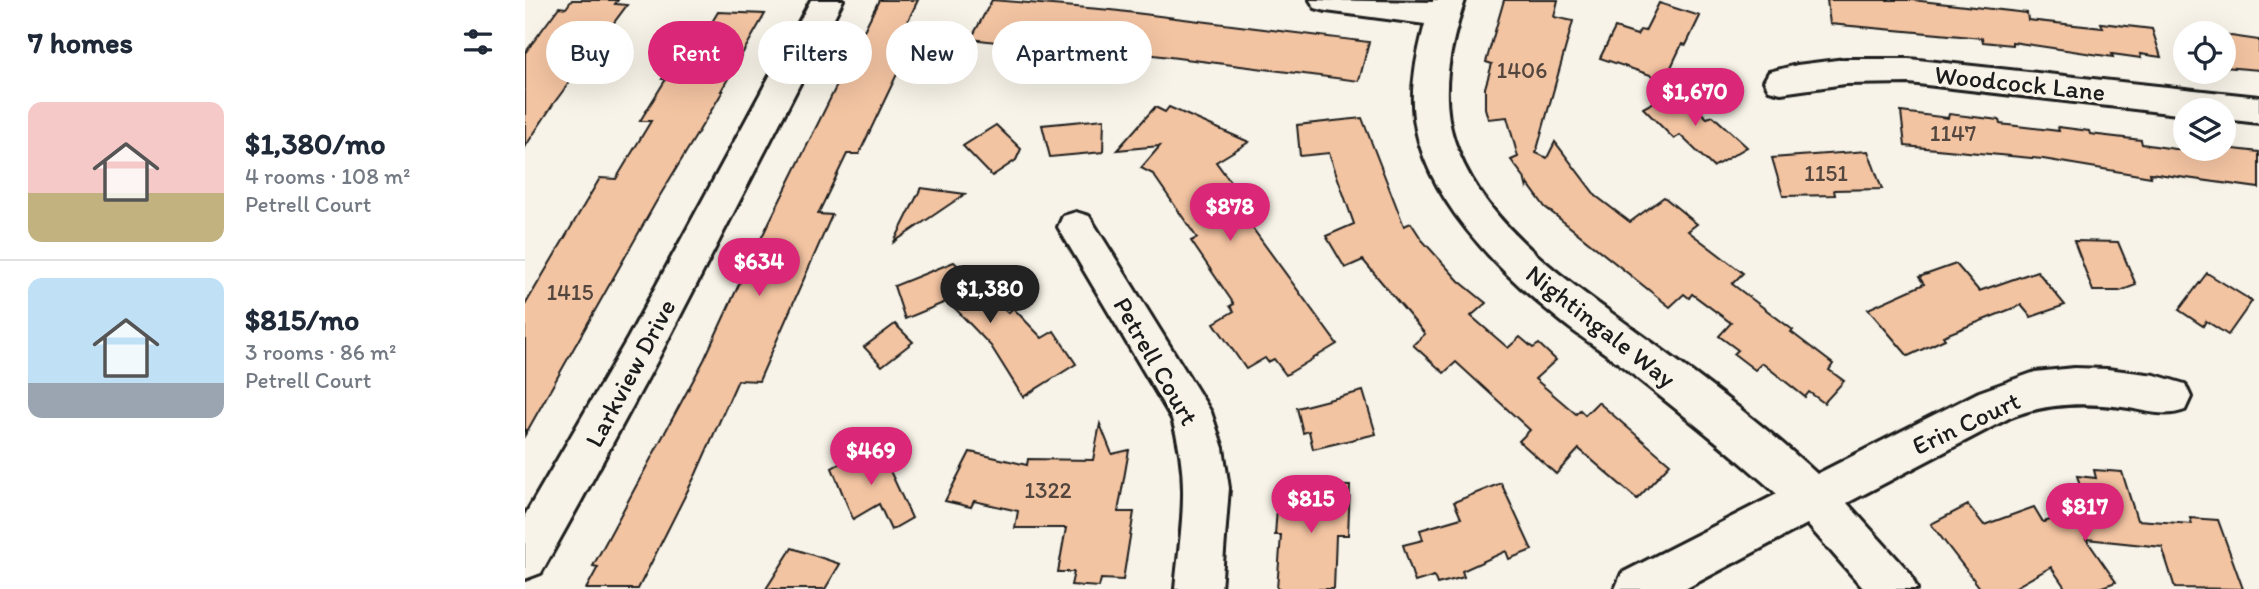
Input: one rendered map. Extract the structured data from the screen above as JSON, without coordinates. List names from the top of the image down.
{
  "streets": {
    "street": [
      "Woodcock Lane",
      "Nightingale Way",
      "Petrell Court",
      "Larkview Drive",
      "Erin Court"
    ]
  },
  "crossings": [
    ["Nightingale Way", "Erin Court"]
  ],
  "house_numbers": [
    "1406",
    "1147",
    "1151",
    "1415",
    "1322"
  ],
  "page": {
    "heading": "7 homes",
    "chip": [
      "Buy",
      "Rent",
      "Filters",
      "New",
      "Apartment"
    ],
    "price": [
      "$1,670",
      "$878",
      "$634",
      "$1,380",
      "$469",
      "$815",
      "$817"
    ],
    "list": [
      {
        "name": "$1,380/mo",
        "note": "4 rooms · 108 m² · Petrell Court"
      },
      {
        "name": "$815/mo",
        "note": "3 rooms · 86 m² · Petrell Court"
      }
    ]
  }
}
